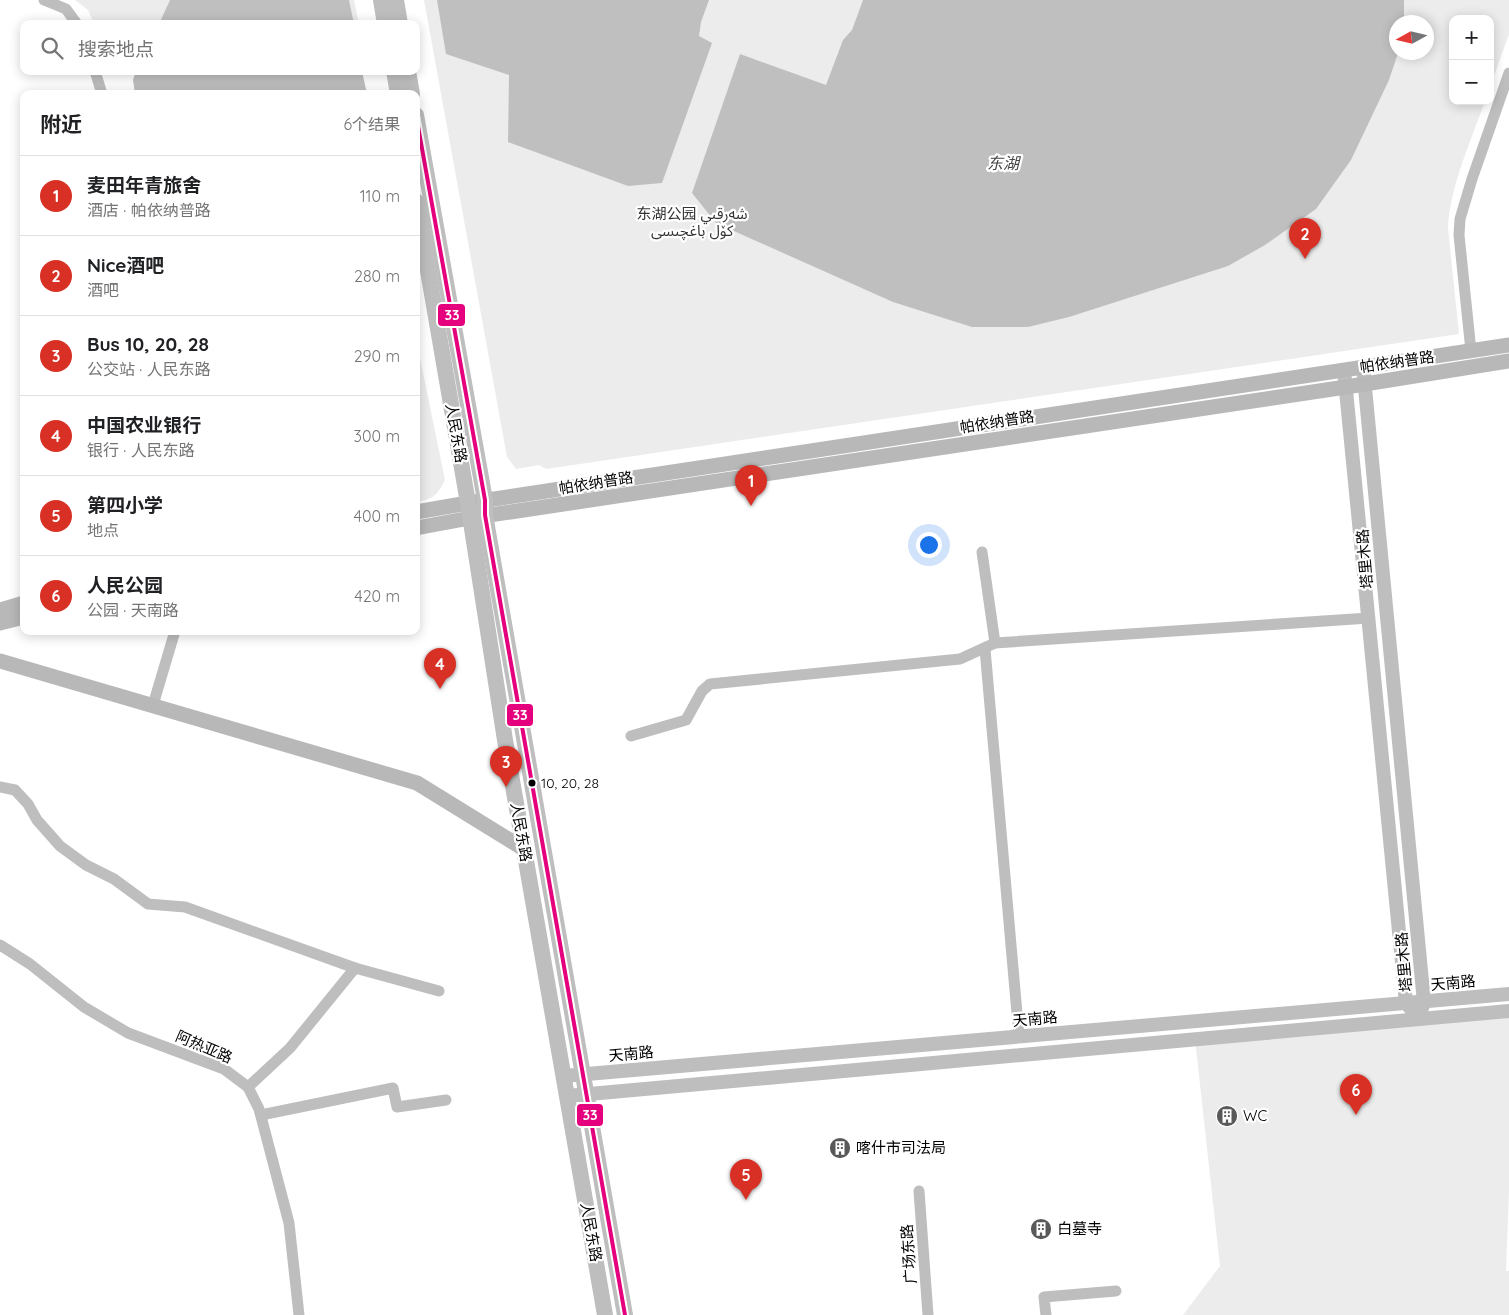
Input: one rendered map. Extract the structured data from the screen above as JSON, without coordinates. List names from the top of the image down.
{
  "streets": {
    "main road": ["帕依纳普路", "人民东路"],
    "street": [
      "塔里木路",
      "天南路",
      "阿热亚路",
      "广场东路"
    ]
  },
  "crossings": [
    ["帕依纳普路", "人民东路"],
    ["帕依纳普路", "塔里木路"],
    ["人民东路", "天南路"],
    ["塔里木路", "天南路"]
  ],
  "water": ["东湖"],
  "parks": ["东湖公园 شەرقىي كۆل باغچىسى"],
  "places": {
    "other": ["10, 20, 28"],
    "building": ["WC", "喀什市司法局", "白墓寺"]
  },
  "lines": ["transit line 33"],
  "north": "left",
  "page": {
    "map_buttons": ["+", "−"],
    "search": "搜索地点",
    "heading": ["附近", "6个结果"],
    "list": [
      {
        "mark": "1",
        "name": "麦田年青旅舍",
        "note": "酒店 · 帕依纳普路",
        "value": "110 m"
      },
      {
        "mark": "2",
        "name": "Nice酒吧",
        "note": "酒吧",
        "value": "280 m"
      },
      {
        "mark": "3",
        "name": "Bus 10, 20, 28",
        "note": "公交站 · 人民东路",
        "value": "290 m"
      },
      {
        "mark": "4",
        "name": "中国农业银行",
        "note": "银行 · 人民东路",
        "value": "300 m"
      },
      {
        "mark": "5",
        "name": "第四小学",
        "note": "地点",
        "value": "400 m"
      },
      {
        "mark": "6",
        "name": "人民公园",
        "note": "公园 · 天南路",
        "value": "420 m"
      }
    ],
    "pins": [
      "2",
      "1",
      "4",
      "3",
      "6",
      "5"
    ]
  }
}
